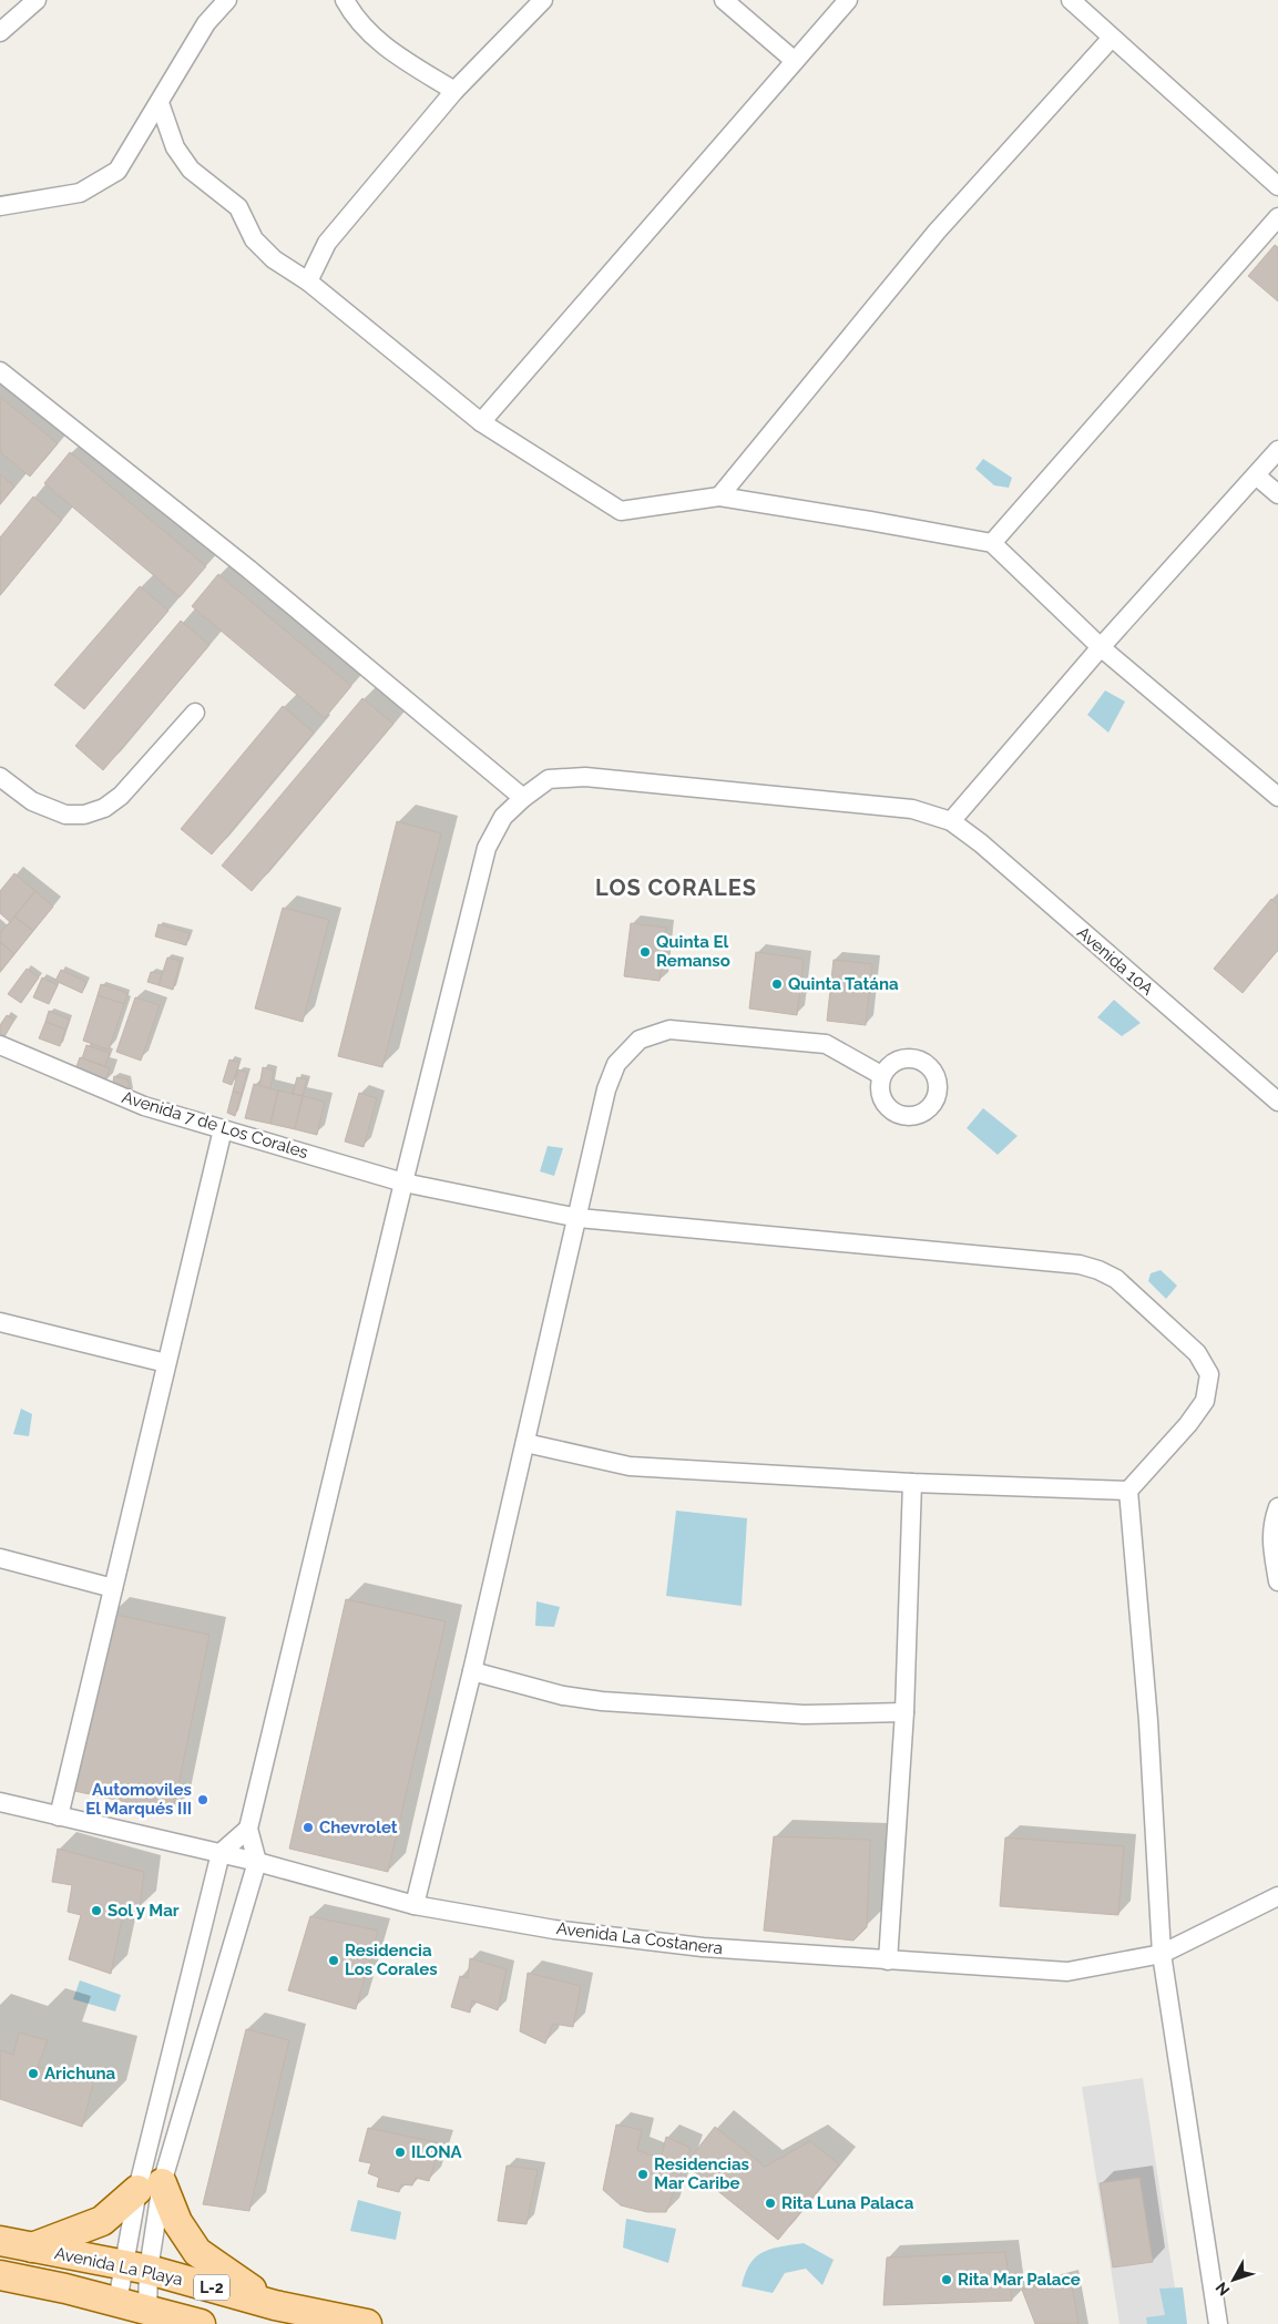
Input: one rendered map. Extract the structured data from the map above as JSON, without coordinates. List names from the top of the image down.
{
  "streets": {
    "main road": ["Avenida La Playa", "L-2"],
    "street": ["Avenida 10A", "Avenida 7 de Los Corales", "Avenida La Costanera"]
  },
  "crossings": [
    ["Avenida 10A", "Avenida 7 de Los Corales"]
  ],
  "districts": ["LOS CORALES"],
  "places": [
    "Quinta El Remanso",
    "Quinta Tatána",
    "Automoviles El Marqués III",
    "Chevrolet",
    "Sol y Mar",
    "Residencia Los Corales",
    "Arichuna",
    "ILONA",
    "Residencias Mar Caribe",
    "Rita Luna Palaca",
    "Rita Mar Palace"
  ],
  "north": "bottom left"
}
